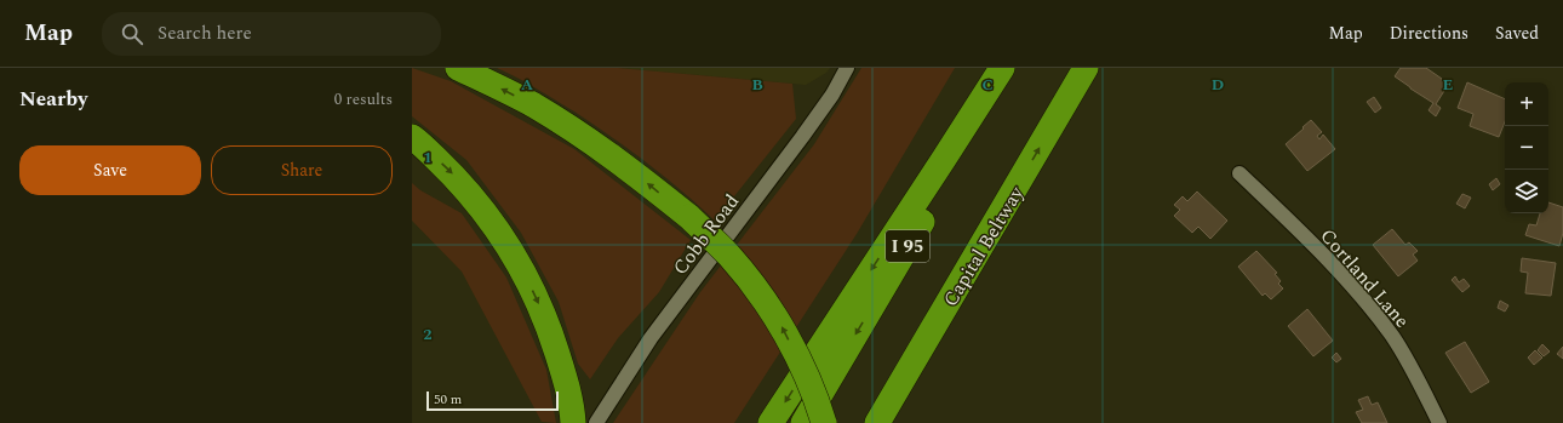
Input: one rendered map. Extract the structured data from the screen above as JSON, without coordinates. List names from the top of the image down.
{
  "streets": {
    "highway": ["I 95", "Capital Beltway"],
    "street": ["Cobb Road", "Cortland Lane"]
  },
  "scale_bar": "50 m",
  "page": {
    "header": "Map",
    "search": "Search here",
    "nav": ["Map", "Directions", "Saved"],
    "heading": ["Nearby", "0 results"],
    "map_buttons": ["+", "−"],
    "buttons": ["Save", "Share"],
    "scale": "50 m"
  },
  "grid": {
    "columns": [
      "A",
      "B",
      "C",
      "D",
      "E"
    ],
    "rows": ["1", "2"]
  }
}
